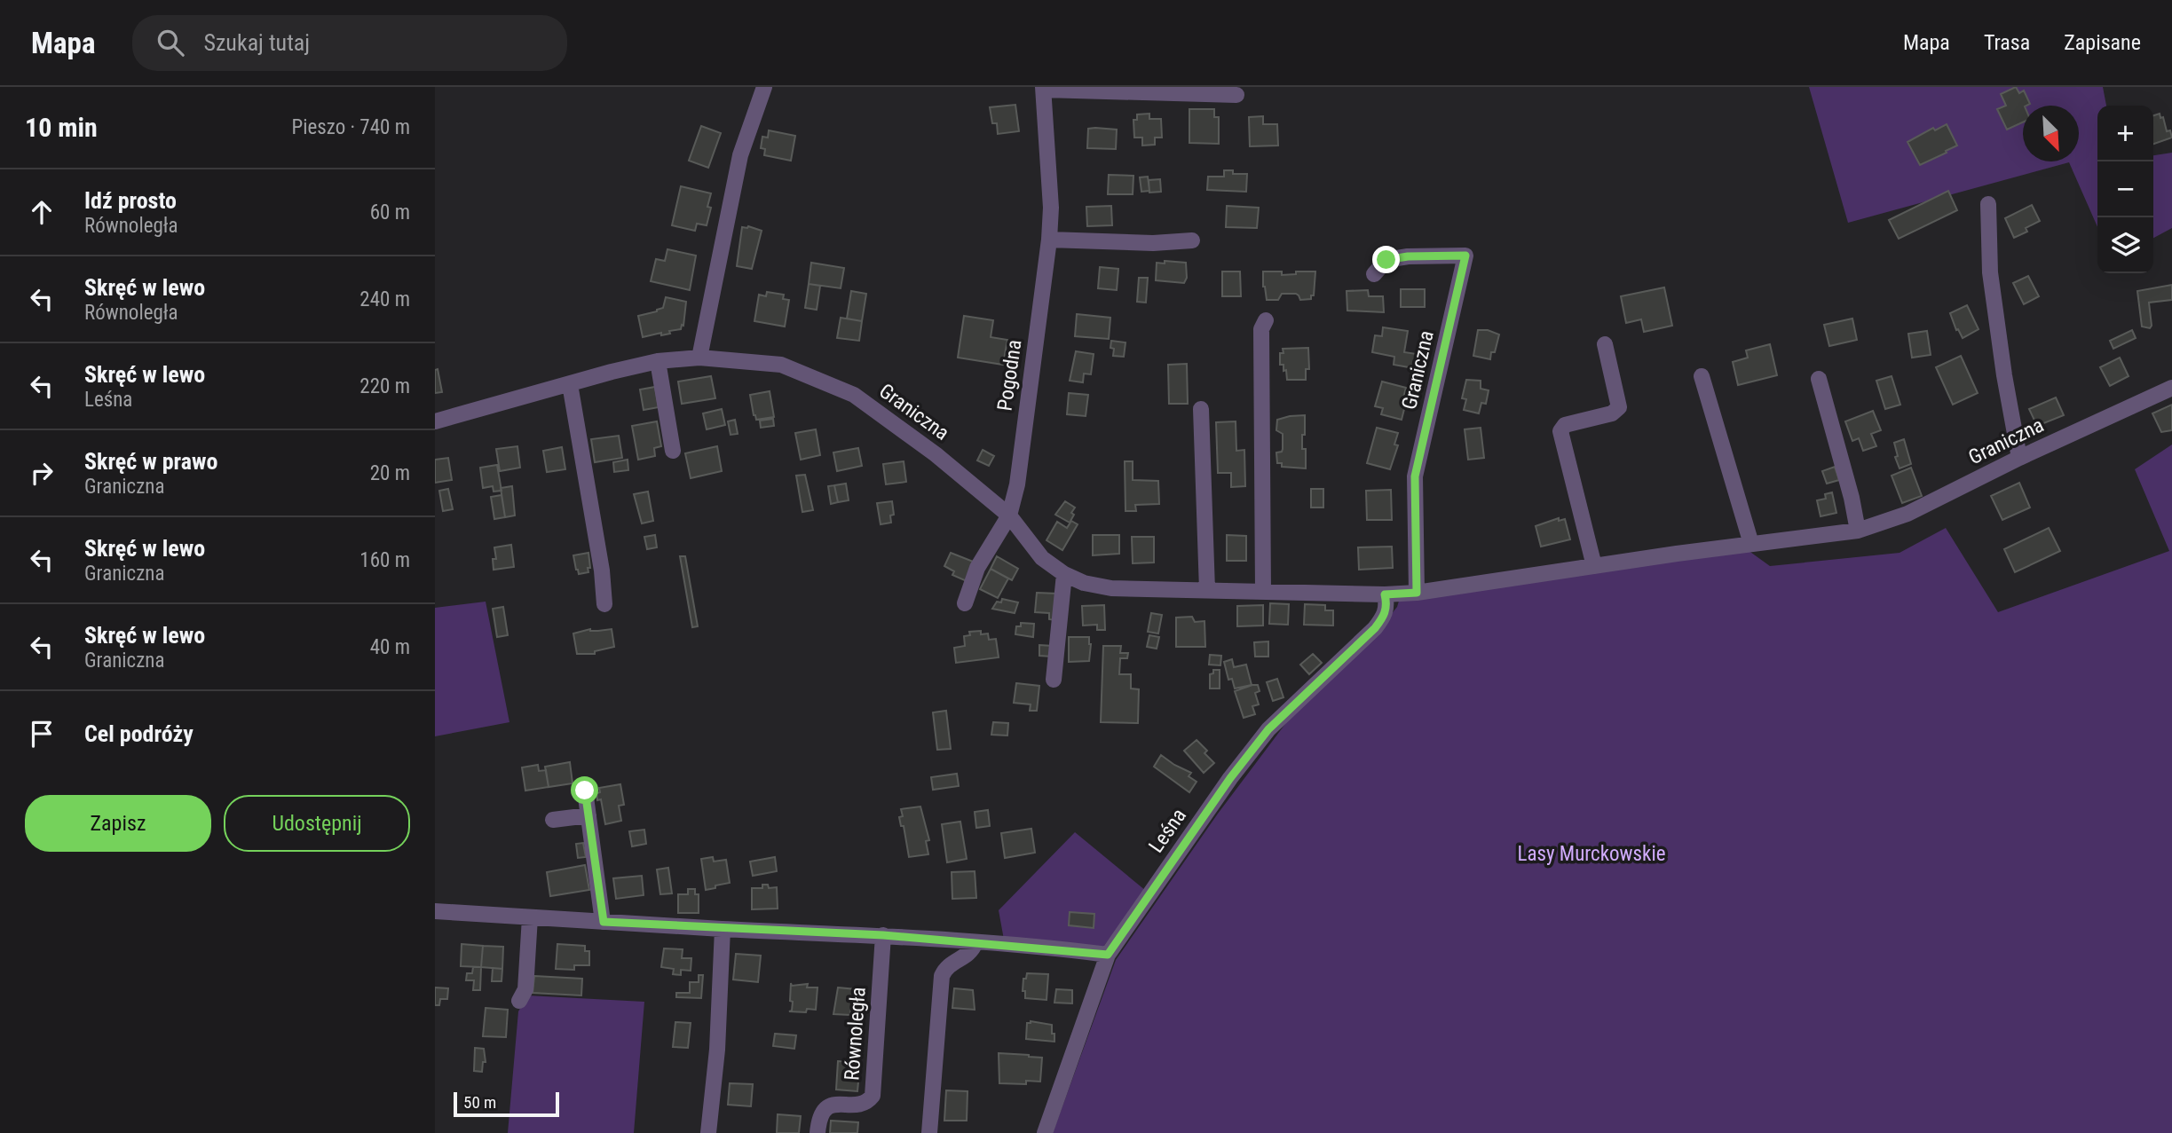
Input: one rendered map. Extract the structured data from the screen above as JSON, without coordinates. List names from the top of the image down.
{
  "streets": {
    "street": [
      "Graniczna",
      "Pogodna",
      "Leśna",
      "Równoległa"
    ]
  },
  "crossings": [
    ["Graniczna", "Pogodna"],
    ["Graniczna", "Leśna"]
  ],
  "parks": ["Lasy Murckowskie"],
  "scale_bar": "50 m",
  "north": "bottom right",
  "page": {
    "header": "Mapa",
    "search": "Szukaj tutaj",
    "nav": ["Mapa", "Trasa", "Zapisane"],
    "heading": ["10 min", "Pieszo · 740 m"],
    "map_buttons": ["+", "−"],
    "list": [
      ["Idź prosto", "Równoległa", "60 m"],
      ["Skręć w lewo", "Równoległa", "240 m"],
      ["Skręć w lewo", "Leśna", "220 m"],
      ["Skręć w prawo", "Graniczna", "20 m"],
      ["Skręć w lewo", "Graniczna", "160 m"],
      ["Skręć w lewo", "Graniczna", "40 m"],
      "Cel podróży"
    ],
    "buttons": ["Zapisz", "Udostępnij"],
    "scale": "50 m"
  }
}
